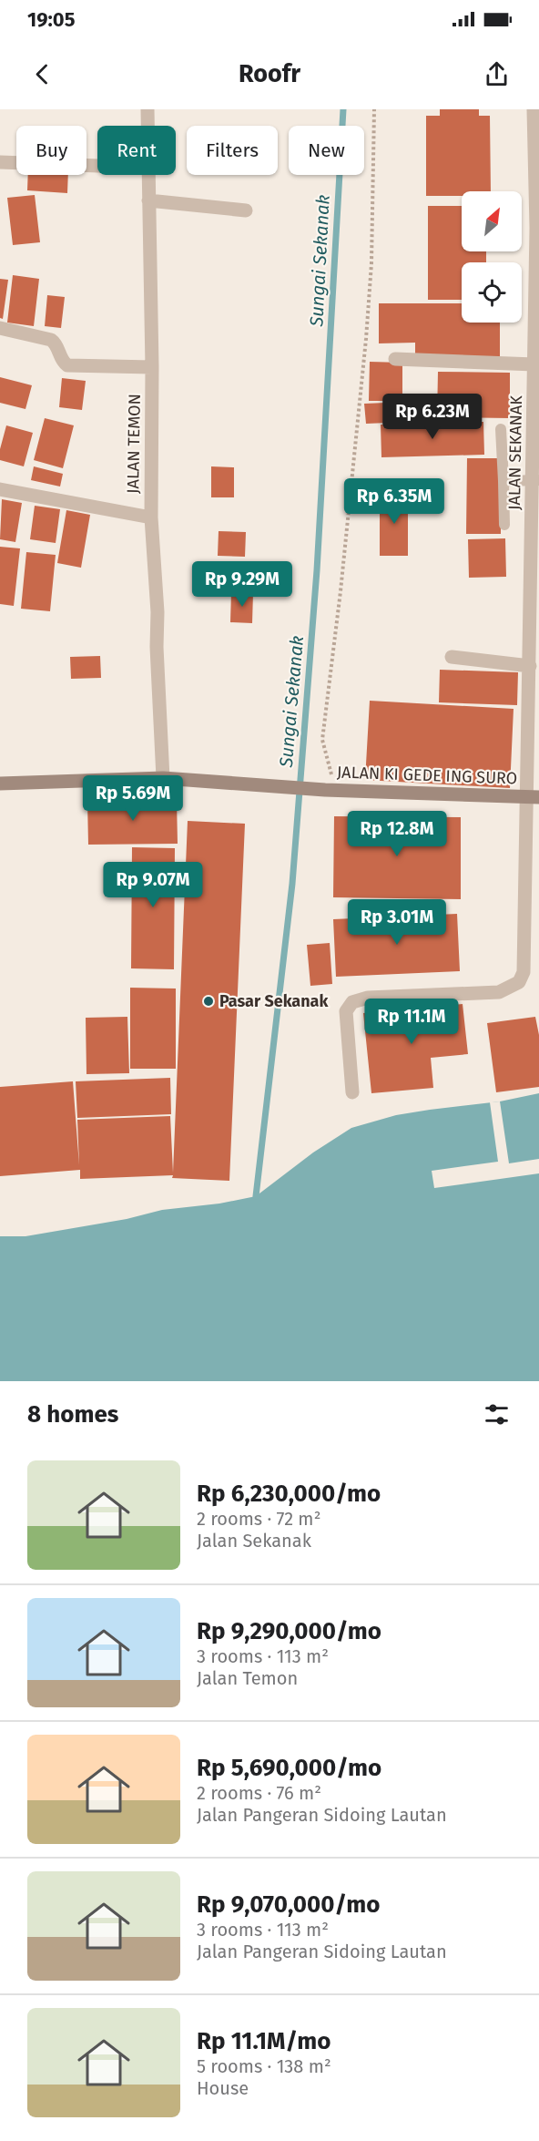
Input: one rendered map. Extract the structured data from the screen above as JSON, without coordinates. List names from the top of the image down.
{
  "streets": {
    "street": ["JALAN TEMON", "JALAN SEKANAK", "JALAN KI GEDE ING SURO"]
  },
  "crossings": [
    ["JALAN TEMON", "JALAN KI GEDE ING SURO"],
    ["JALAN SEKANAK", "JALAN KI GEDE ING SURO"]
  ],
  "water": ["Sungai Sekanak"],
  "places": ["Pasar Sekanak"],
  "north": "top right",
  "page": {
    "status": "19:05",
    "header": "Roofr",
    "chip": [
      "Buy",
      "Rent",
      "Filters",
      "New"
    ],
    "price": [
      "Rp 6.23M",
      "Rp 6.35M",
      "Rp 9.29M",
      "Rp 5.69M",
      "Rp 12.8M",
      "Rp 9.07M",
      "Rp 3.01M",
      "Rp 11.1M"
    ],
    "heading": "8 homes",
    "list": [
      {
        "name": "Rp 6,230,000/mo",
        "note": "2 rooms · 72 m² · Jalan Sekanak"
      },
      {
        "name": "Rp 9,290,000/mo",
        "note": "3 rooms · 113 m² · Jalan Temon"
      },
      {
        "name": "Rp 5,690,000/mo",
        "note": "2 rooms · 76 m² · Jalan Pangeran Sidoing Lautan"
      },
      {
        "name": "Rp 9,070,000/mo",
        "note": "3 rooms · 113 m² · Jalan Pangeran Sidoing Lautan"
      },
      {
        "name": "Rp 11.1M/mo",
        "note": "5 rooms · 138 m² · House"
      }
    ]
  }
}
